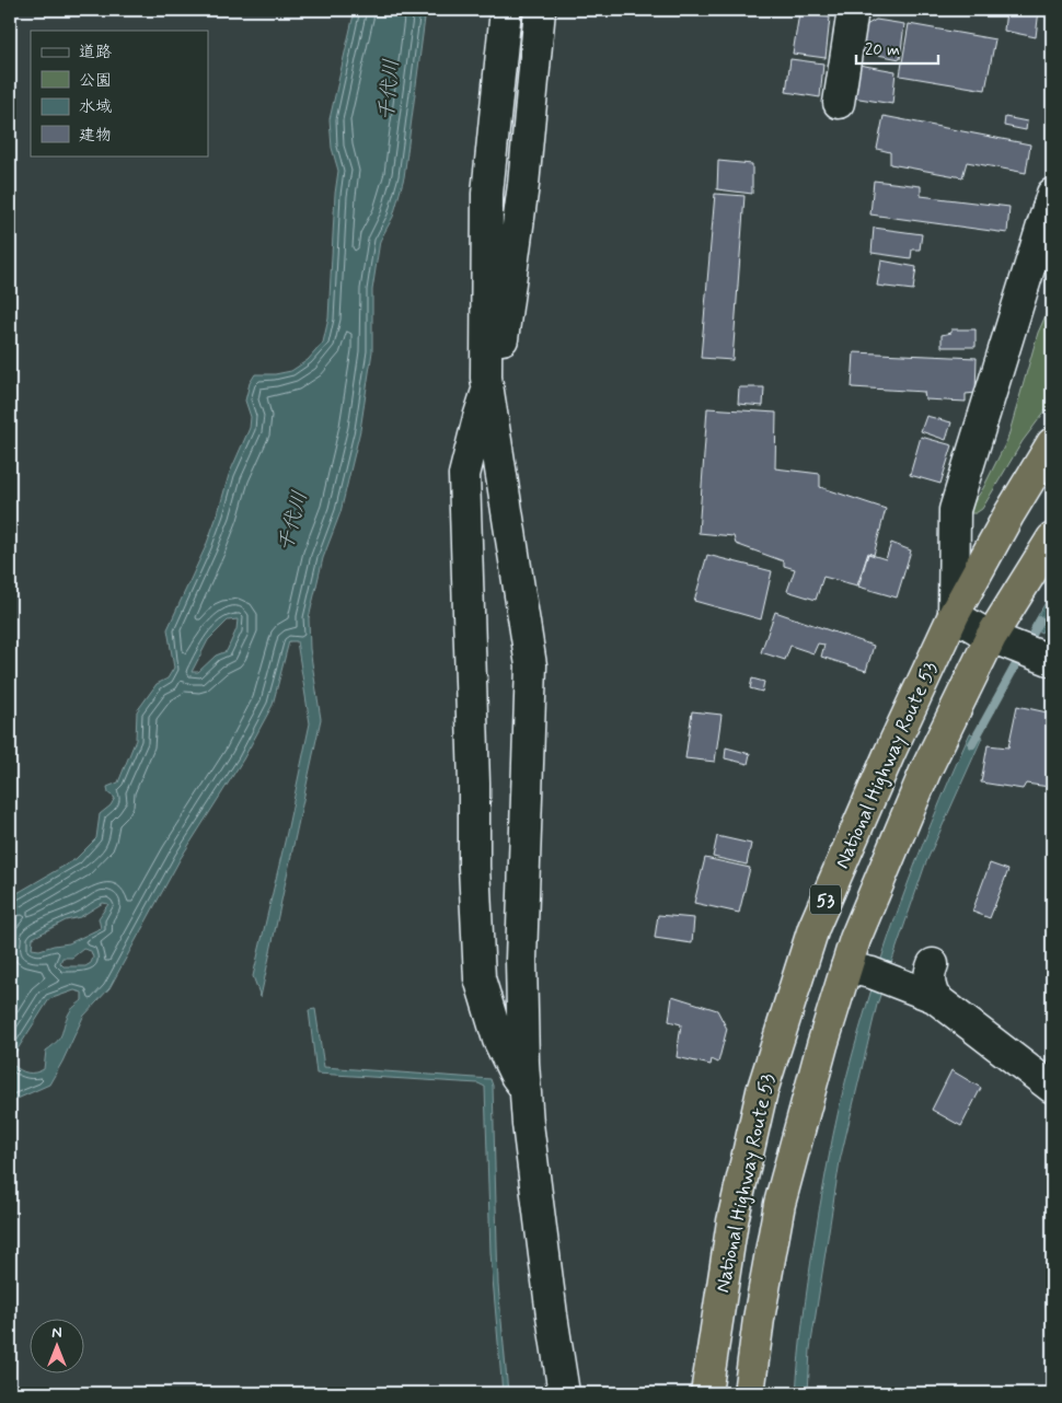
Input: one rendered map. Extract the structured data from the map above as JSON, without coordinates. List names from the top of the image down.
{
  "streets": {
    "highway": ["National Highway Route 53", "53"]
  },
  "water": ["千代川"],
  "legend": [
    "道路",
    "公園",
    "水域",
    "建物"
  ],
  "scale_bar": "20 m",
  "north": "top"
}
